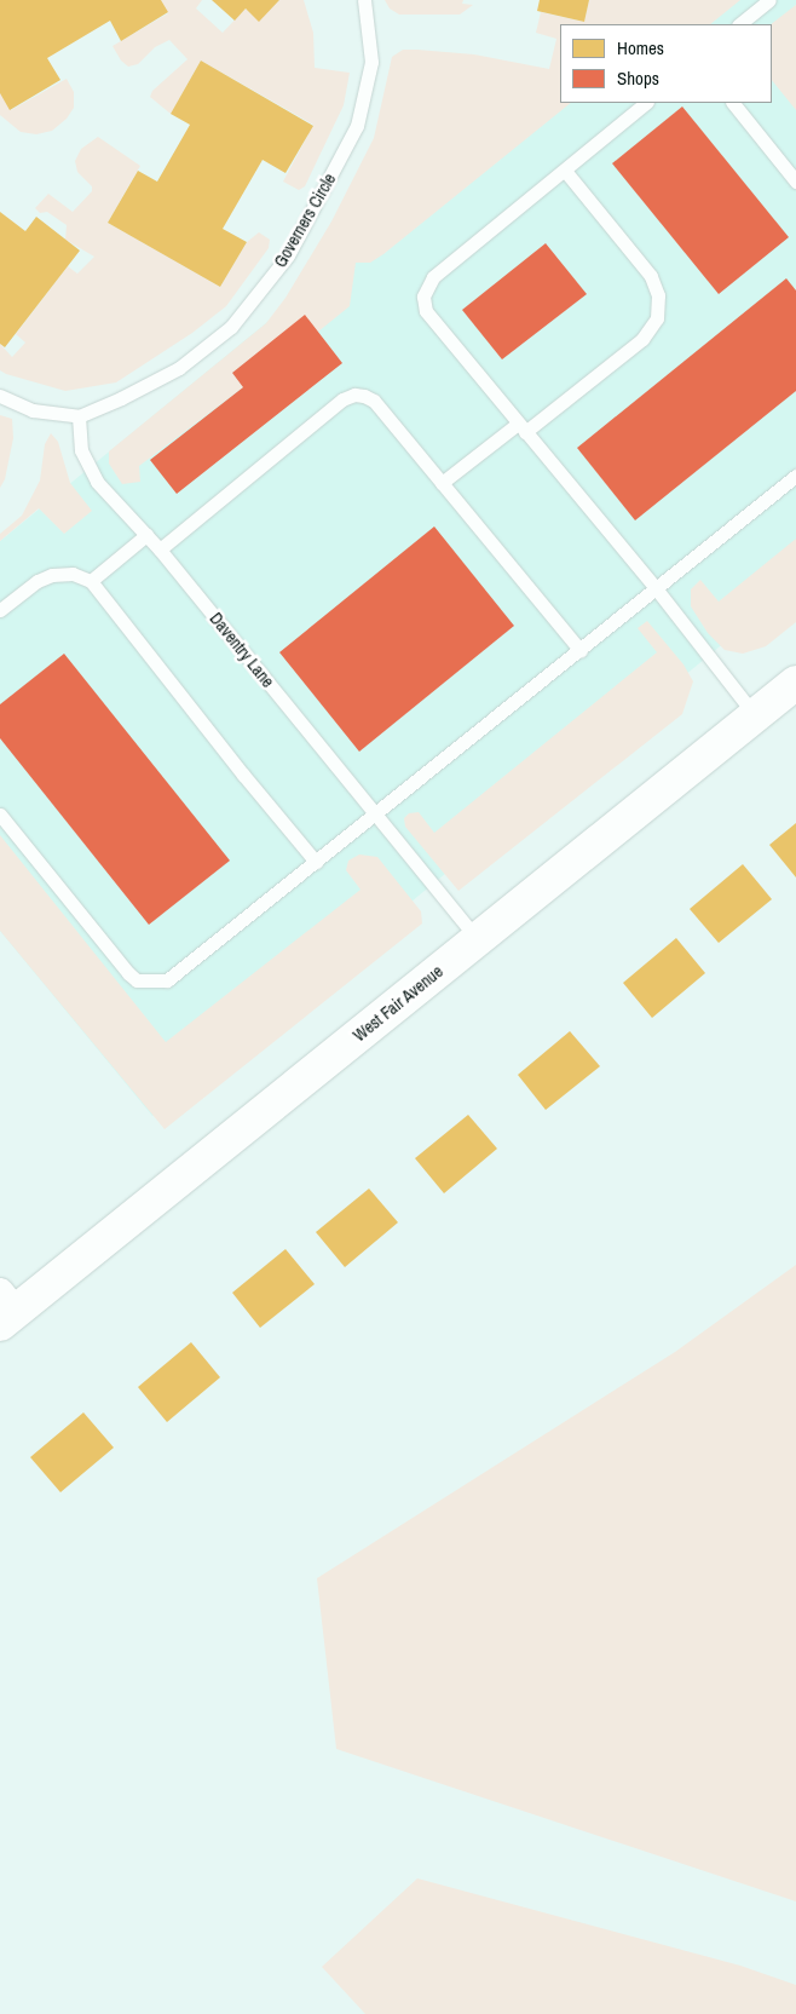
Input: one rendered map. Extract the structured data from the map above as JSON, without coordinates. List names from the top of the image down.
{
  "streets": {
    "street": ["West Fair Avenue"],
    "lane": ["Governers Circle", "Daventry Lane"]
  },
  "crossings": [
    ["Governers Circle", "Daventry Lane"],
    ["Daventry Lane", "West Fair Avenue"]
  ],
  "legend": ["Homes", "Shops"]
}
